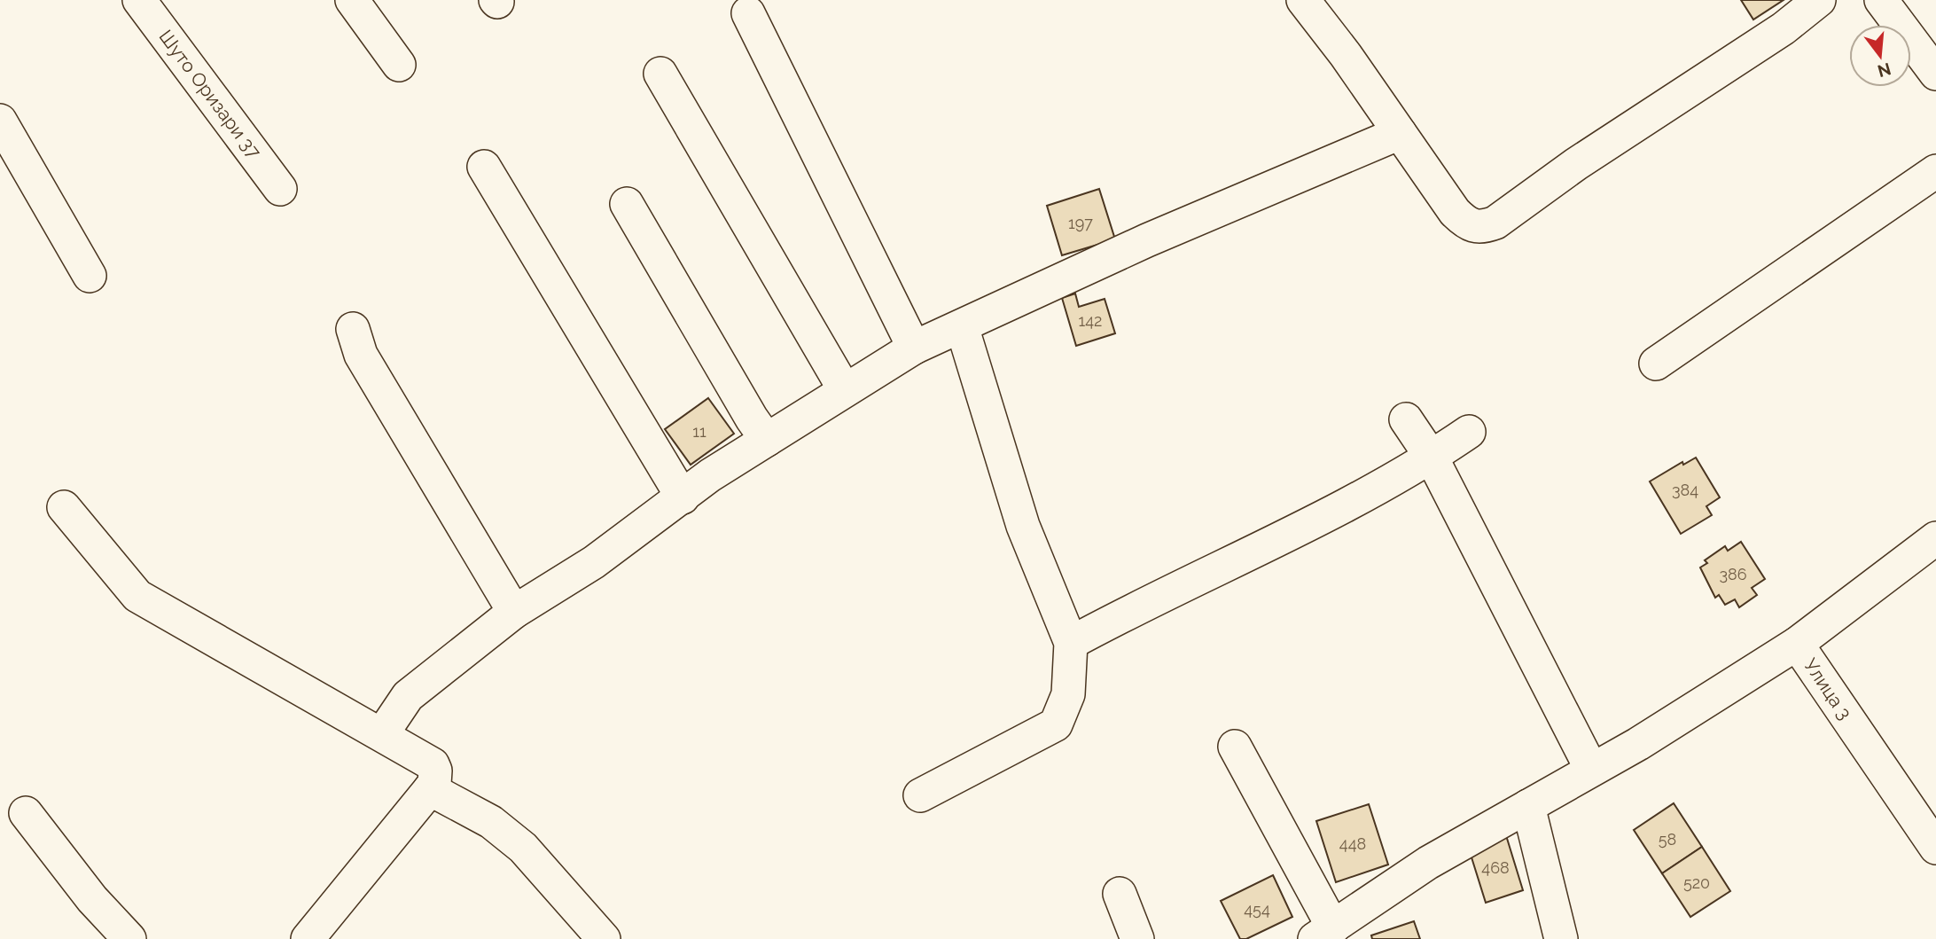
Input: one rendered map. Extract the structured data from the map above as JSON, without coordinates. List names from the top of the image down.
{
  "streets": {
    "street": ["Шуто Оризари 37", "Улица 3"]
  },
  "house_numbers": [
    "197",
    "142",
    "11",
    "384",
    "386",
    "58",
    "448",
    "468",
    "520",
    "454"
  ],
  "north": "bottom"
}
